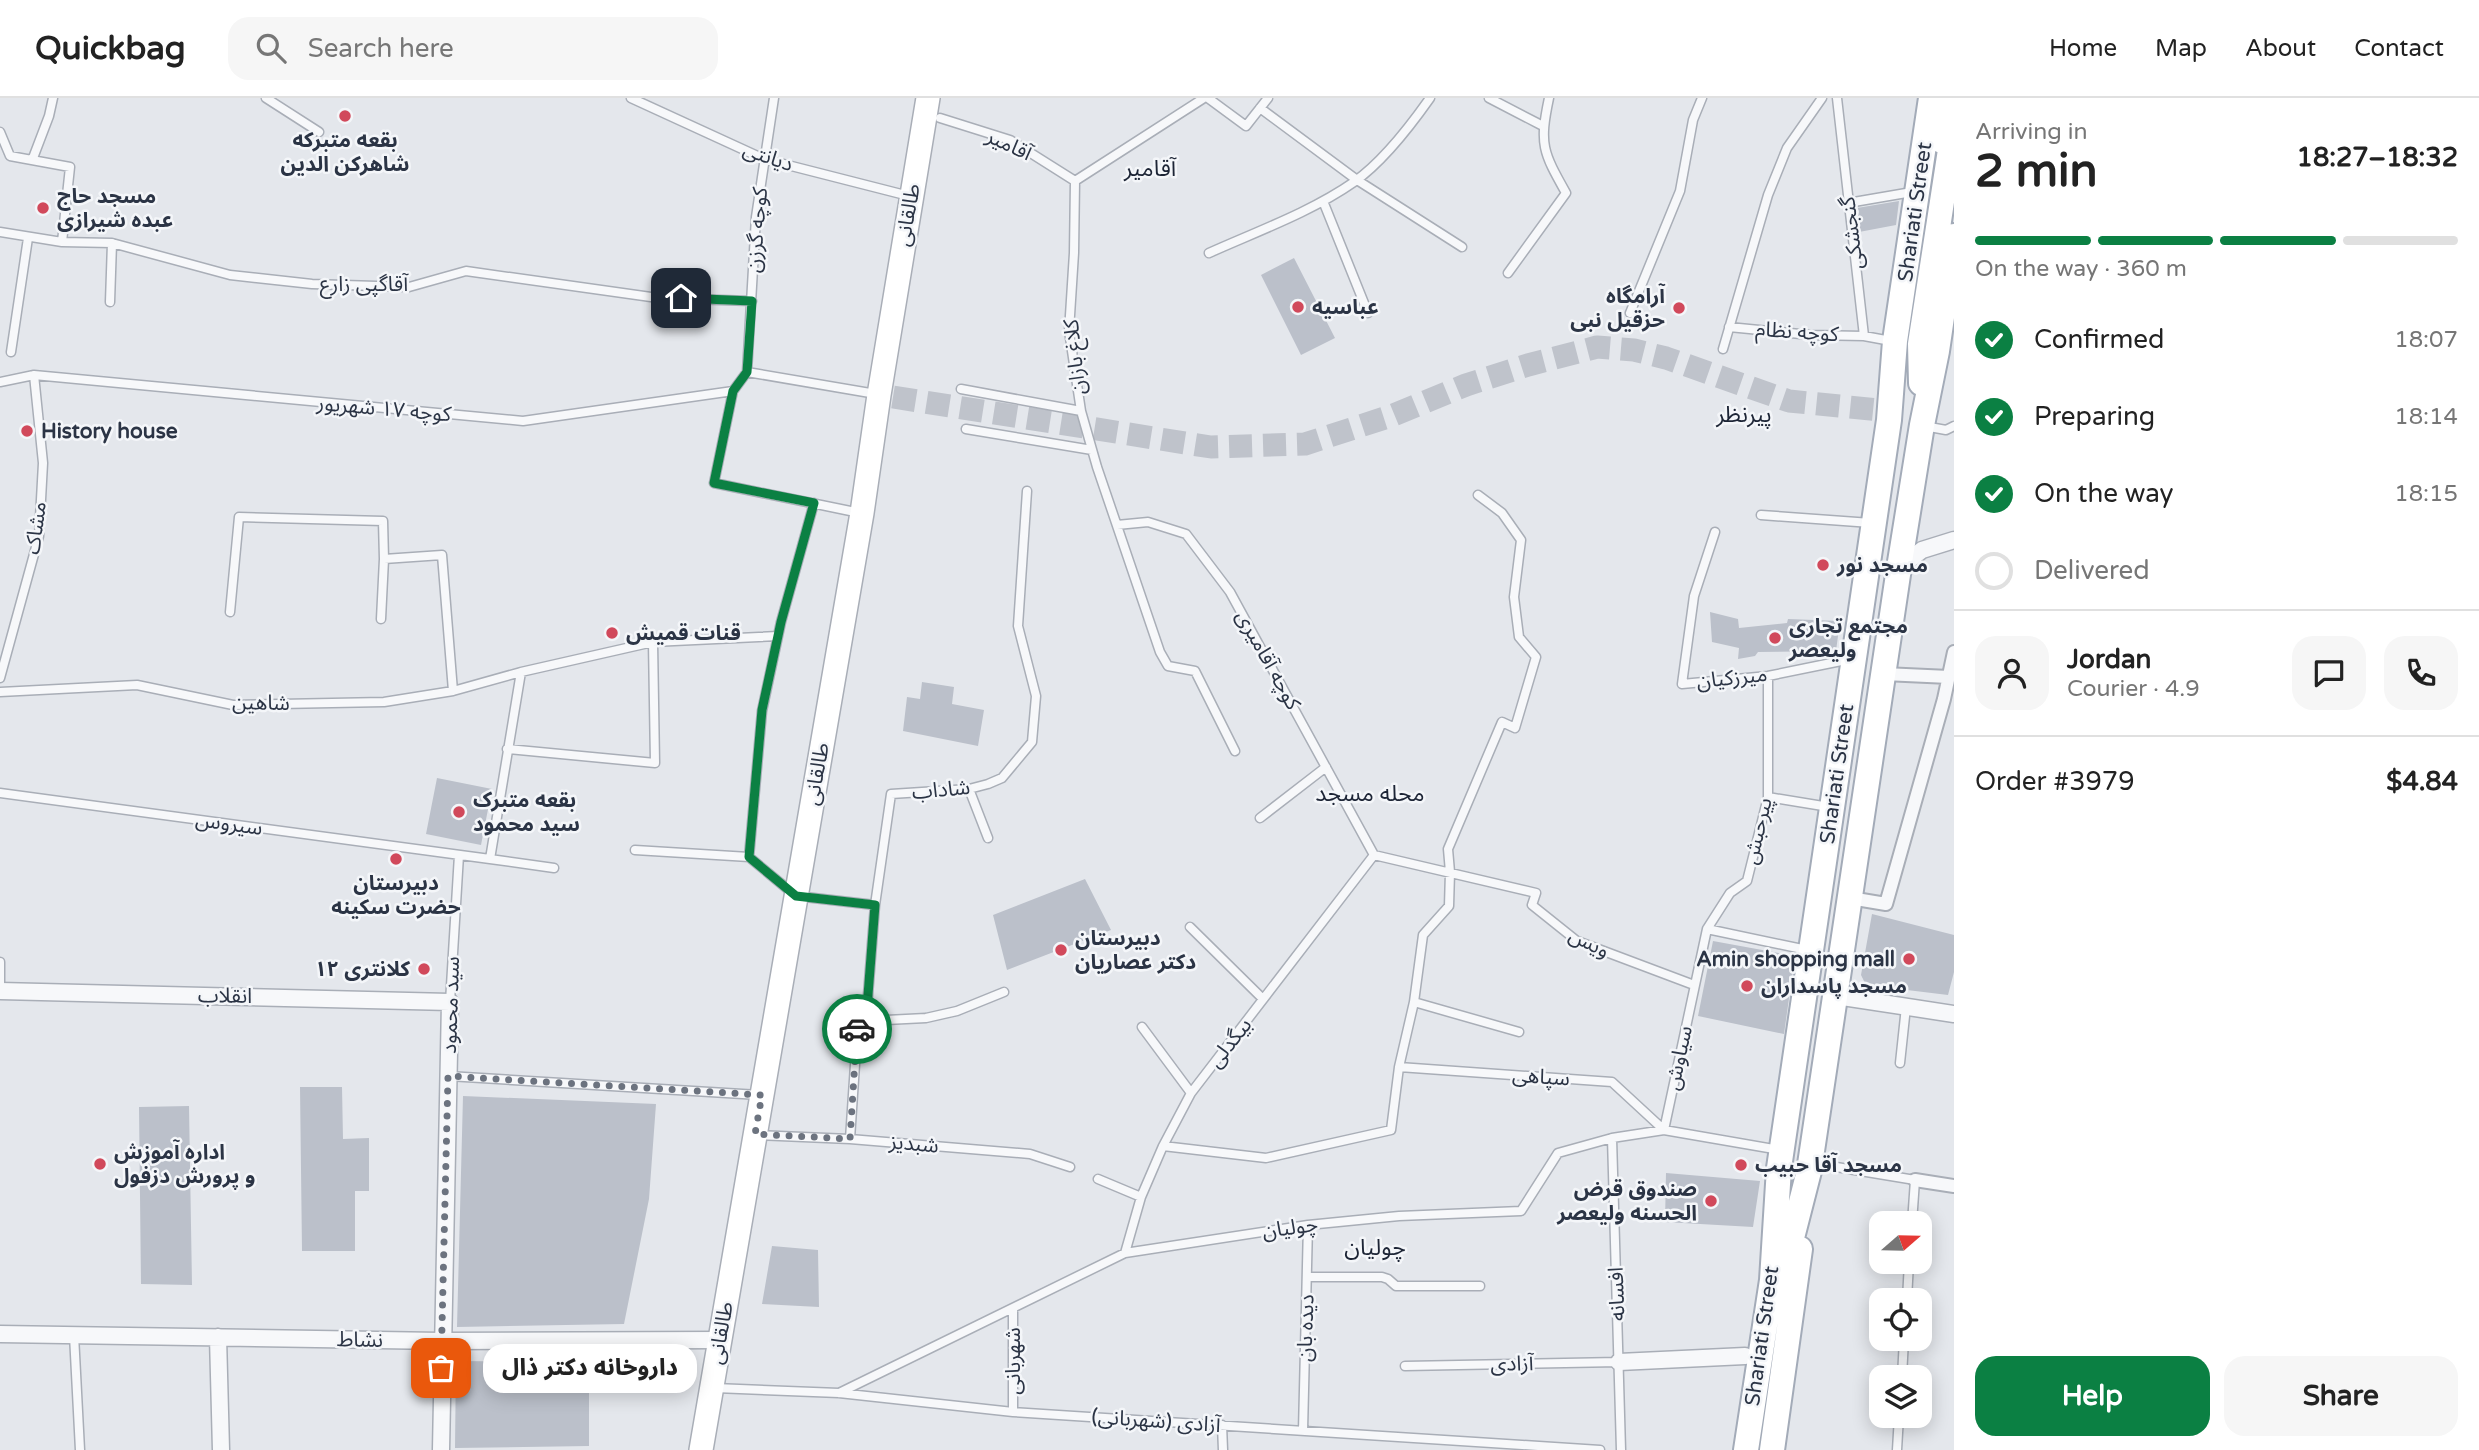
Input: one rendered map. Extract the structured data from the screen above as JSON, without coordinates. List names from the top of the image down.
{
  "streets": {
    "main road": ["Shariati Street", "طالقانی"],
    "street": ["انقلاب", "سید محمود", "نشاط"],
    "lane": [
      "آقامیر",
      "دیانتی",
      "کوچه گرزن",
      "گنجشکی",
      "آقاگپی زارع",
      "کوچه نظام",
      "کلاغ بازان",
      "کوچه ۱۷ شهریور",
      "مشاک",
      "کوچه آقامیری",
      "میرزکیان",
      "شاهین",
      "شاداب",
      "سیروس",
      "پیرحبش",
      "ویس",
      "بیگدلی",
      "سیاوش",
      "سپاهی",
      "شبدیز",
      "چولیان",
      "افسانه",
      "دیده بان",
      "شهربانی",
      "آزادی",
      "آزادی (شهربانی)"
    ]
  },
  "crossings": [
    ["آقامیر", "طالقانی"],
    ["آقامیر", "کلاغ بازان"],
    ["دیانتی", "طالقانی"],
    ["دیانتی", "کوچه گرزن"],
    ["Shariati Street", "میرزکیان"],
    ["Shariati Street", "چولیان"],
    ["طالقانی", "شبدیز"],
    ["طالقانی", "نشاط"],
    ["طالقانی", "آزادی (شهربانی)"],
    ["کوچه گرزن", "آقاگپی زارع"],
    ["گنجشکی", "کوچه نظام"],
    ["کوچه ۱۷ شهریور", "مشاک"],
    ["کوچه آقامیری", "بیگدلی"],
    ["میرزکیان", "پیرحبش"],
    ["شاداب", "شبدیز"],
    ["سیروس", "سید محمود"],
    ["ویس", "سیاوش"],
    ["انقلاب", "سید محمود"],
    ["سید محمود", "نشاط"],
    ["بیگدلی", "چولیان"],
    ["سیاوش", "سپاهی"],
    ["سیاوش", "چولیان"],
    ["سپاهی", "چولیان"],
    ["چولیان", "افسانه"],
    ["چولیان", "دیده بان"],
    ["چولیان", "شهربانی"],
    ["چولیان", "آزادی (شهربانی)"],
    ["افسانه", "آزادی"],
    ["دیده بان", "آزادی (شهربانی)"],
    ["شهربانی", "آزادی (شهربانی)"]
  ],
  "districts": [
    "آقامیر",
    "پیرنظر",
    "محله مسجد",
    "چولیان"
  ],
  "places": [
    "بقعه متبرکه شاهرکن الدین",
    "مسجد حاج عبده شیرازی",
    "عباسیه",
    "آرامگاه حزقیل نبی",
    "History house",
    "مسجد نور",
    "قنات قمیش",
    "مجتمع تجاری ولیعصر",
    "بقعه متبرک سید محمود",
    "دبیرستان حضرت سکینه",
    "دبیرستان دکتر عصاریان",
    "Amin shopping mall",
    "کلانتری ۱۲",
    "مسجد پاسداران",
    "اداره آموزش و پرورش دزفول",
    "مسجد آقا حبیب",
    "صندوق قرض الحسنه ولیعصر",
    "داروخانه دکتر ذال"
  ],
  "north": "right",
  "page": {
    "header": "Quickbag",
    "search": "Search here",
    "nav": [
      "Home",
      "Map",
      "About",
      "Contact"
    ],
    "heading": ["2 min", "Arriving in", "18:27–18:32"],
    "panel": [
      "Jordan",
      "Courier · 4.9",
      "Order #3979",
      "$4.84"
    ],
    "bar": "On the way · 360 m",
    "list": [
      ["Confirmed", "18:07"],
      ["Preparing", "18:14"],
      ["On the way", "18:15"],
      "Delivered"
    ],
    "buttons": ["Help", "Share"],
    "bubble": "داروخانه دکتر ذال"
  }
}
